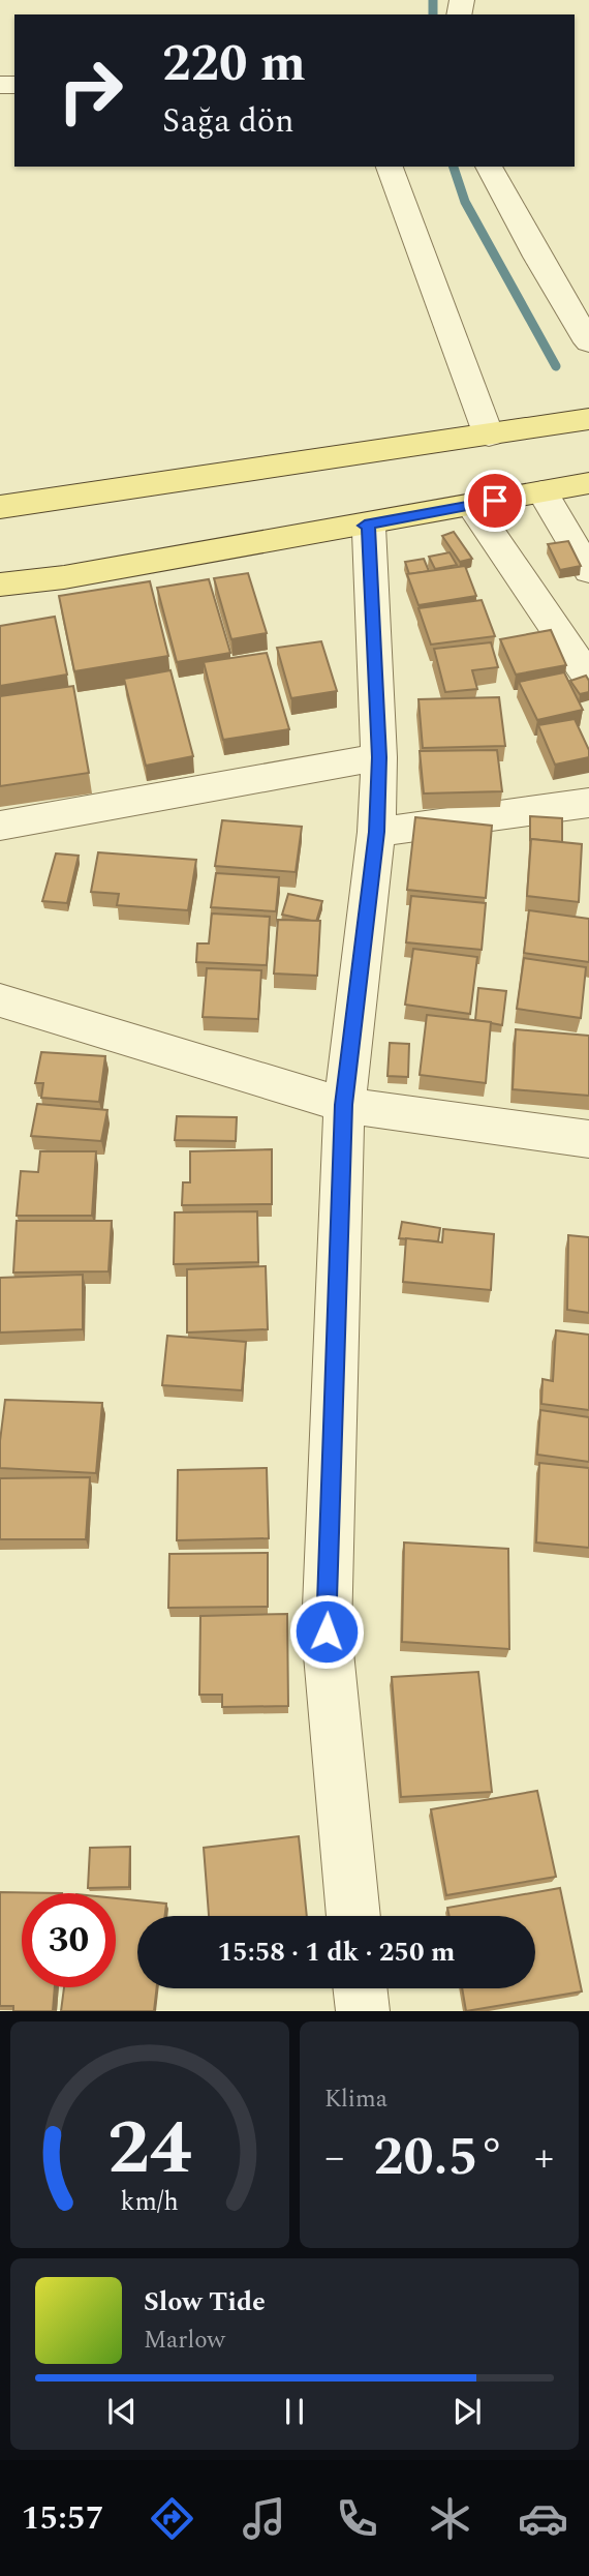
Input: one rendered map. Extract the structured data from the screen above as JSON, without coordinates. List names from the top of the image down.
{
  "page": {
    "turn": ["220 m", "Sağa dön"],
    "limit": "30",
    "trip": "15:58 · 1 dk · 250 m",
    "tile": "Klima",
    "heat": ["−", "20.5°", "+"],
    "song": ["Slow Tide", "Marlow"],
    "tabs": "15:57",
    "gauge": ["24", "km/h"]
  }
}
